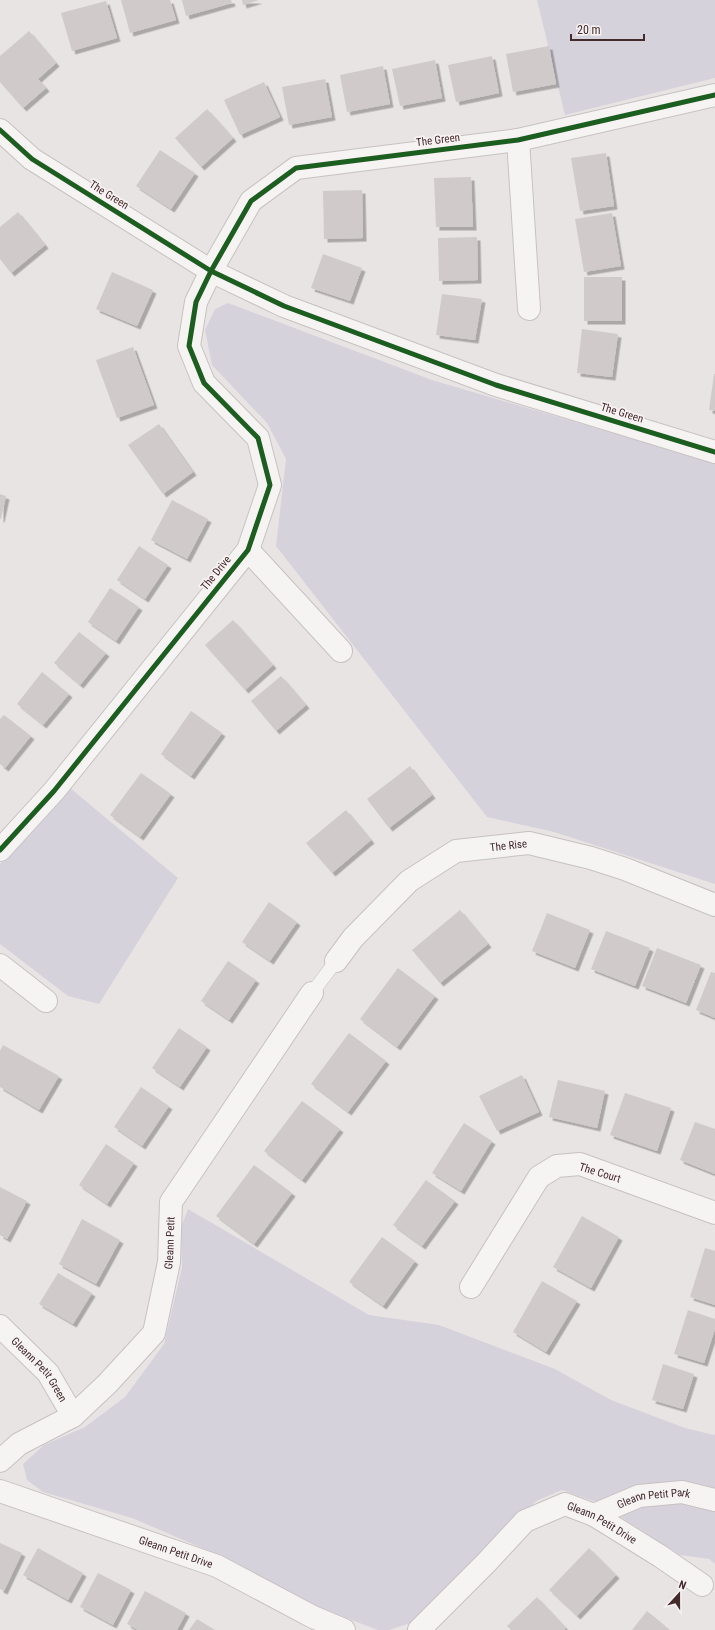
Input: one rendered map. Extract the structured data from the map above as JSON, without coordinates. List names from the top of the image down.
{
  "streets": {
    "street": [
      "The Green",
      "The Drive",
      "The Rise",
      "The Court",
      "Gleann Petit",
      "Gleann Petit Green",
      "Gleann Petit Park",
      "Gleann Petit Drive"
    ]
  },
  "crossings": [
    ["The Green", "The Drive"],
    ["Gleann Petit", "Gleann Petit Green"],
    ["Gleann Petit Park", "Gleann Petit Drive"]
  ],
  "scale_bar": "20 m",
  "north": "top"
}
